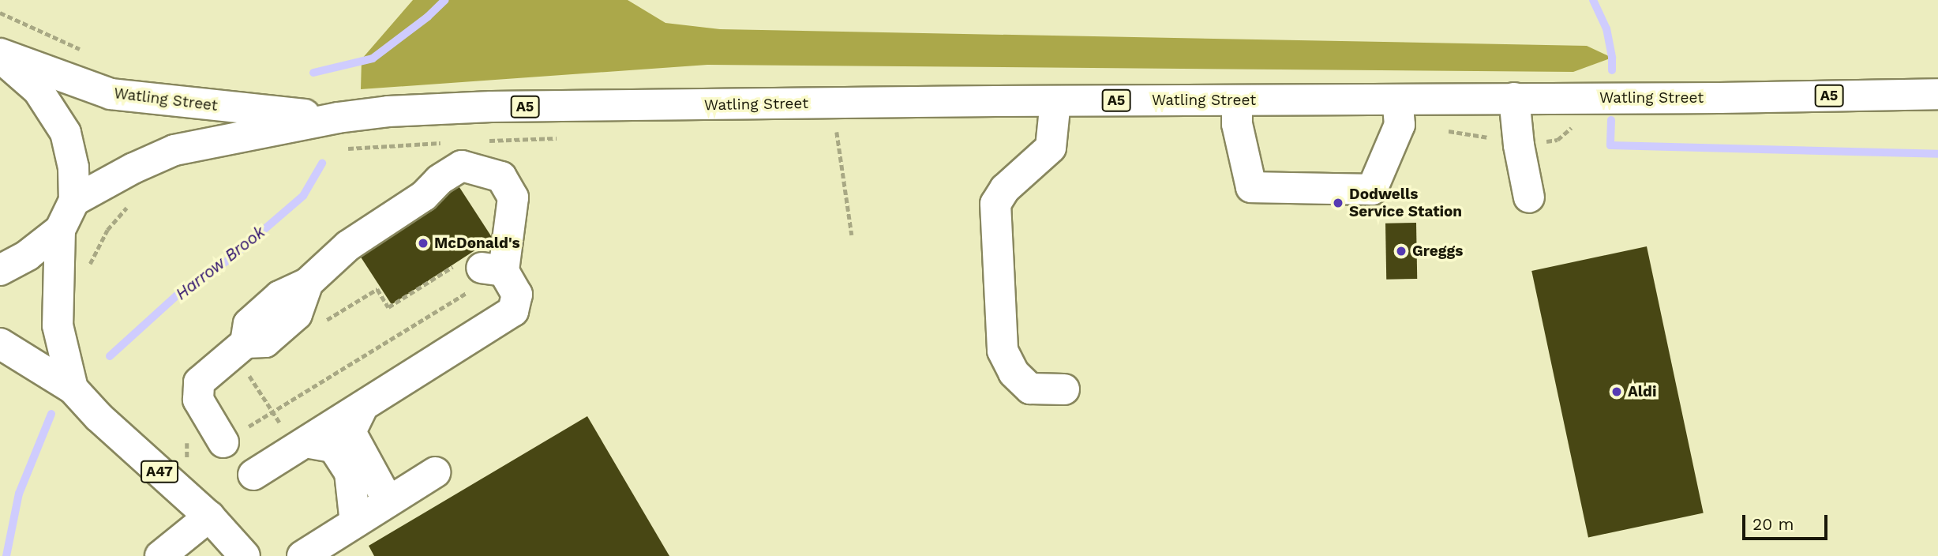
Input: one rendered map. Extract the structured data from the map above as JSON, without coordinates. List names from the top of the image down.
{
  "streets": {
    "main road": ["A5", "Watling Street", "A47"]
  },
  "water": ["Harrow Brook"],
  "places": [
    "Dodwells Service Station",
    "McDonald's",
    "Greggs",
    "Aldi"
  ],
  "scale_bar": "20 m"
}
